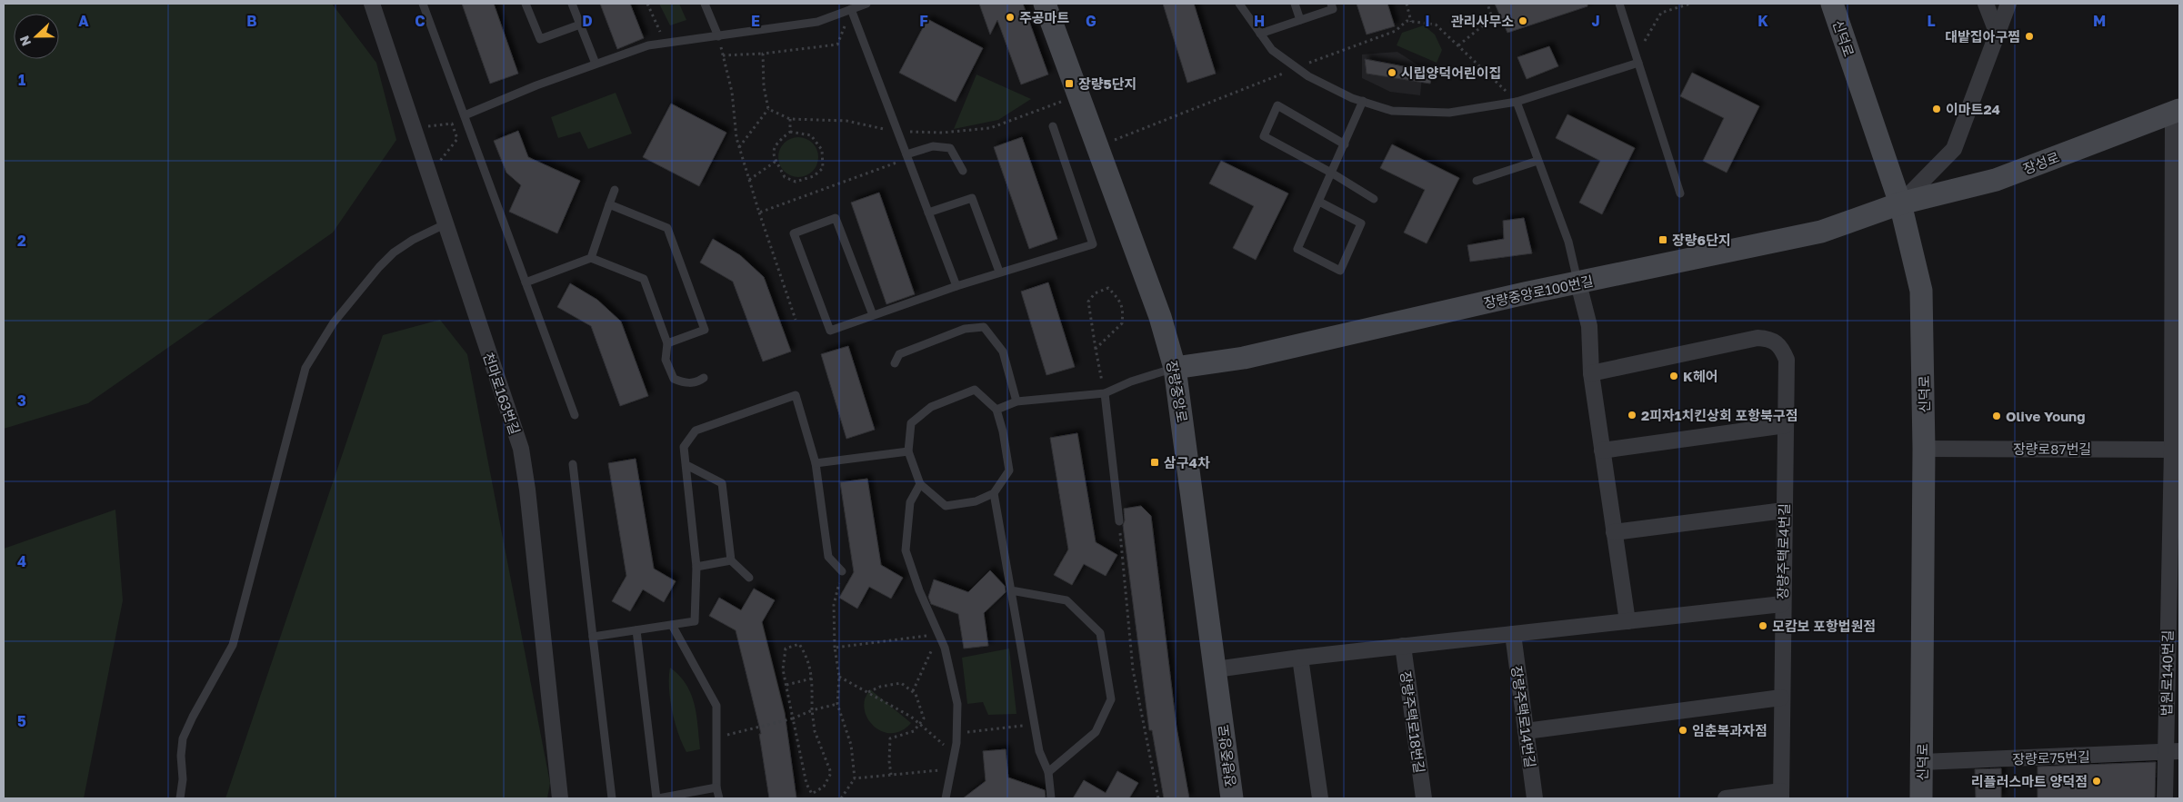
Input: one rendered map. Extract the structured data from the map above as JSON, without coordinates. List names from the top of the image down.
{
  "streets": {
    "street": [
      "신덕로",
      "장성로",
      "장량중앙로100번길",
      "장량중앙로",
      "천마로163번길",
      "장량로87번길",
      "장량주택로4번길",
      "법원로140번길",
      "장량주택로14번길",
      "장량주택로18번길",
      "장량로75번길"
    ]
  },
  "crossings": [
    ["신덕로", "장성로"],
    ["신덕로", "장량중앙로100번길"],
    ["신덕로", "장량로87번길"],
    ["신덕로", "장량로75번길"],
    ["장성로", "장량중앙로100번길"],
    ["장성로", "법원로140번길"],
    ["장량중앙로100번길", "장량중앙로"],
    ["장량로87번길", "법원로140번길"],
    ["법원로140번길", "장량로75번길"]
  ],
  "places": {
    "other": [
      "주공마트",
      "관리사무소",
      "대밭집아구찜",
      "시립양덕어린이집",
      "이마트24",
      "K헤어",
      "2피자1치킨상회 포항북구점",
      "Olive Young",
      "모캄보 포항법원점",
      "임춘복과자점",
      "리플러스마트 양덕점"
    ],
    "transit": ["장량5단지", "장량6단지", "삼구4차"]
  },
  "north": "left",
  "grid": {
    "columns": [
      "A",
      "B",
      "C",
      "D",
      "E",
      "F",
      "G",
      "H",
      "I",
      "J",
      "K",
      "L",
      "M"
    ],
    "rows": [
      "1",
      "2",
      "3",
      "4",
      "5"
    ]
  }
}
